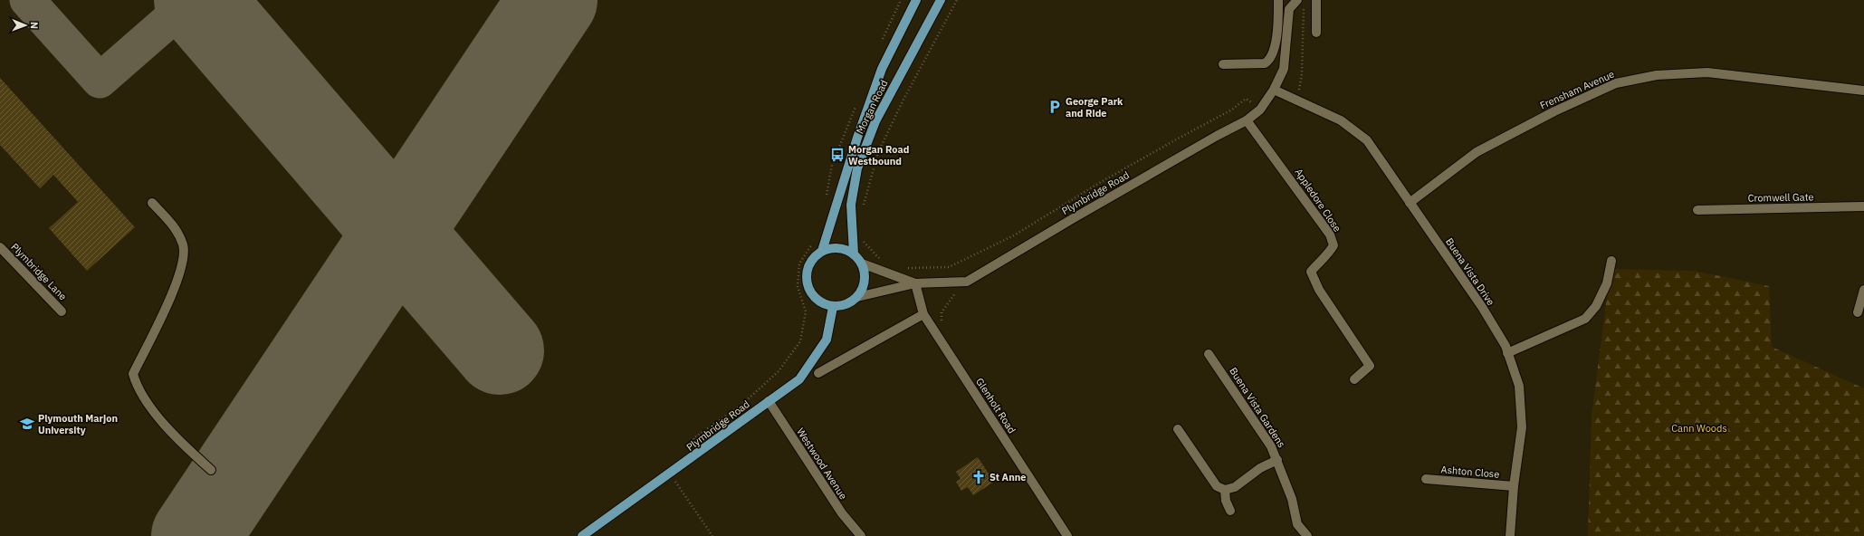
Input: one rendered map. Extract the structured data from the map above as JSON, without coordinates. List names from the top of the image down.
{
  "streets": {
    "main road": ["Morgan Road", "Plymbridge Road"],
    "street": [
      "Frensham Avenue",
      "Cromwell Gate",
      "Appledore Close",
      "Plymbridge Lane",
      "Buena Vista Drive",
      "Glenholt Road",
      "Buena Vista Gardens",
      "Westwood Avenue",
      "Ashton Close"
    ]
  },
  "crossings": [
    ["Frensham Avenue", "Buena Vista Drive"],
    ["Morgan Road", "Plymbridge Road"],
    ["Plymbridge Road", "Appledore Close"],
    ["Plymbridge Road", "Buena Vista Drive"],
    ["Plymbridge Road", "Westwood Avenue"],
    ["Buena Vista Drive", "Ashton Close"]
  ],
  "parks": ["Cann Woods"],
  "places": {
    "parking": ["George Park and Ride"],
    "bus stop": ["Morgan Road Westbound"],
    "school or university": ["Plymouth Marjon University"],
    "church": ["St Anne"]
  },
  "north": "right"
}
